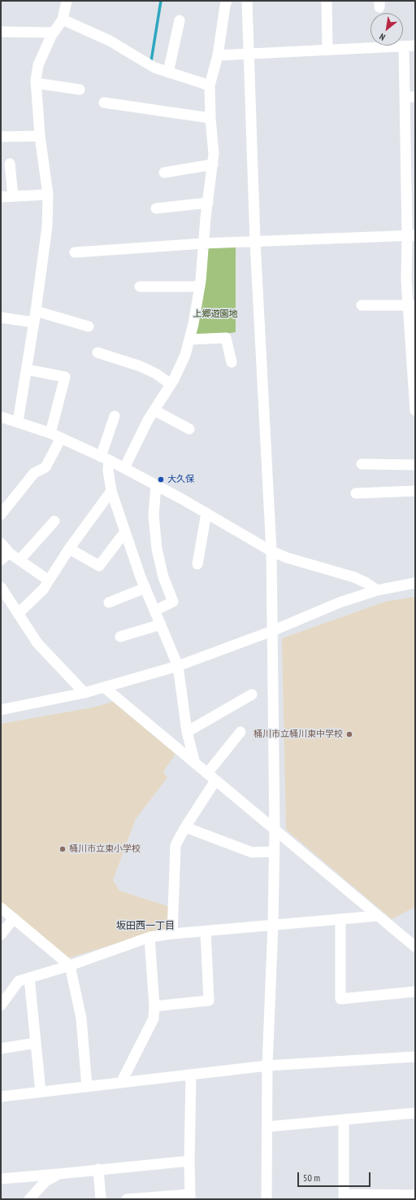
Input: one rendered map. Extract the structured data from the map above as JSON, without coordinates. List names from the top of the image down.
{
  "districts": ["坂田西一丁目"],
  "parks": ["上郷遊園地"],
  "places": ["大久保", "桶川市立桶川東中学校", "桶川市立東小学校"],
  "scale_bar": "50 m",
  "north": "bottom left"
}
